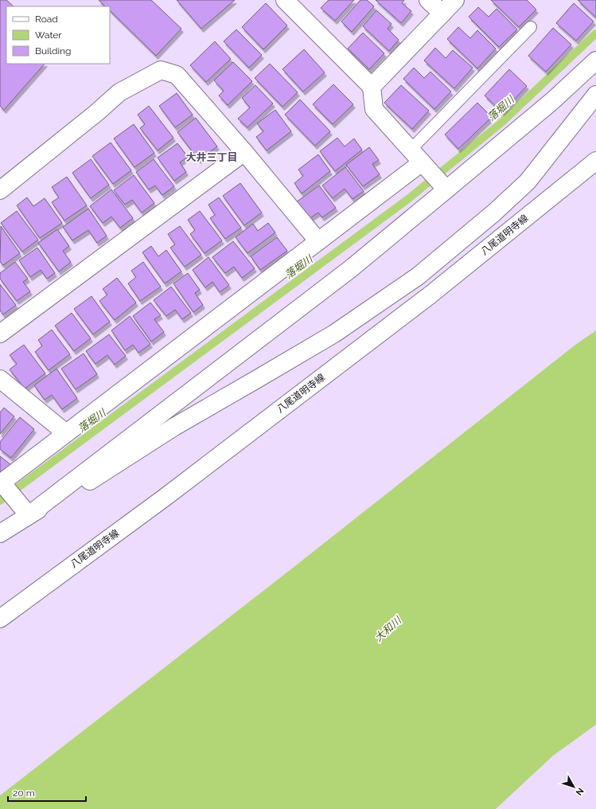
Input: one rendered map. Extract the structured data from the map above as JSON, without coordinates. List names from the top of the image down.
{
  "streets": {
    "street": ["八尾道明寺線"]
  },
  "districts": ["大井三丁目"],
  "water": ["落堀川", "大和川"],
  "legend": ["Road", "Water", "Building"],
  "scale_bar": "20 m",
  "north": "bottom right"
}
